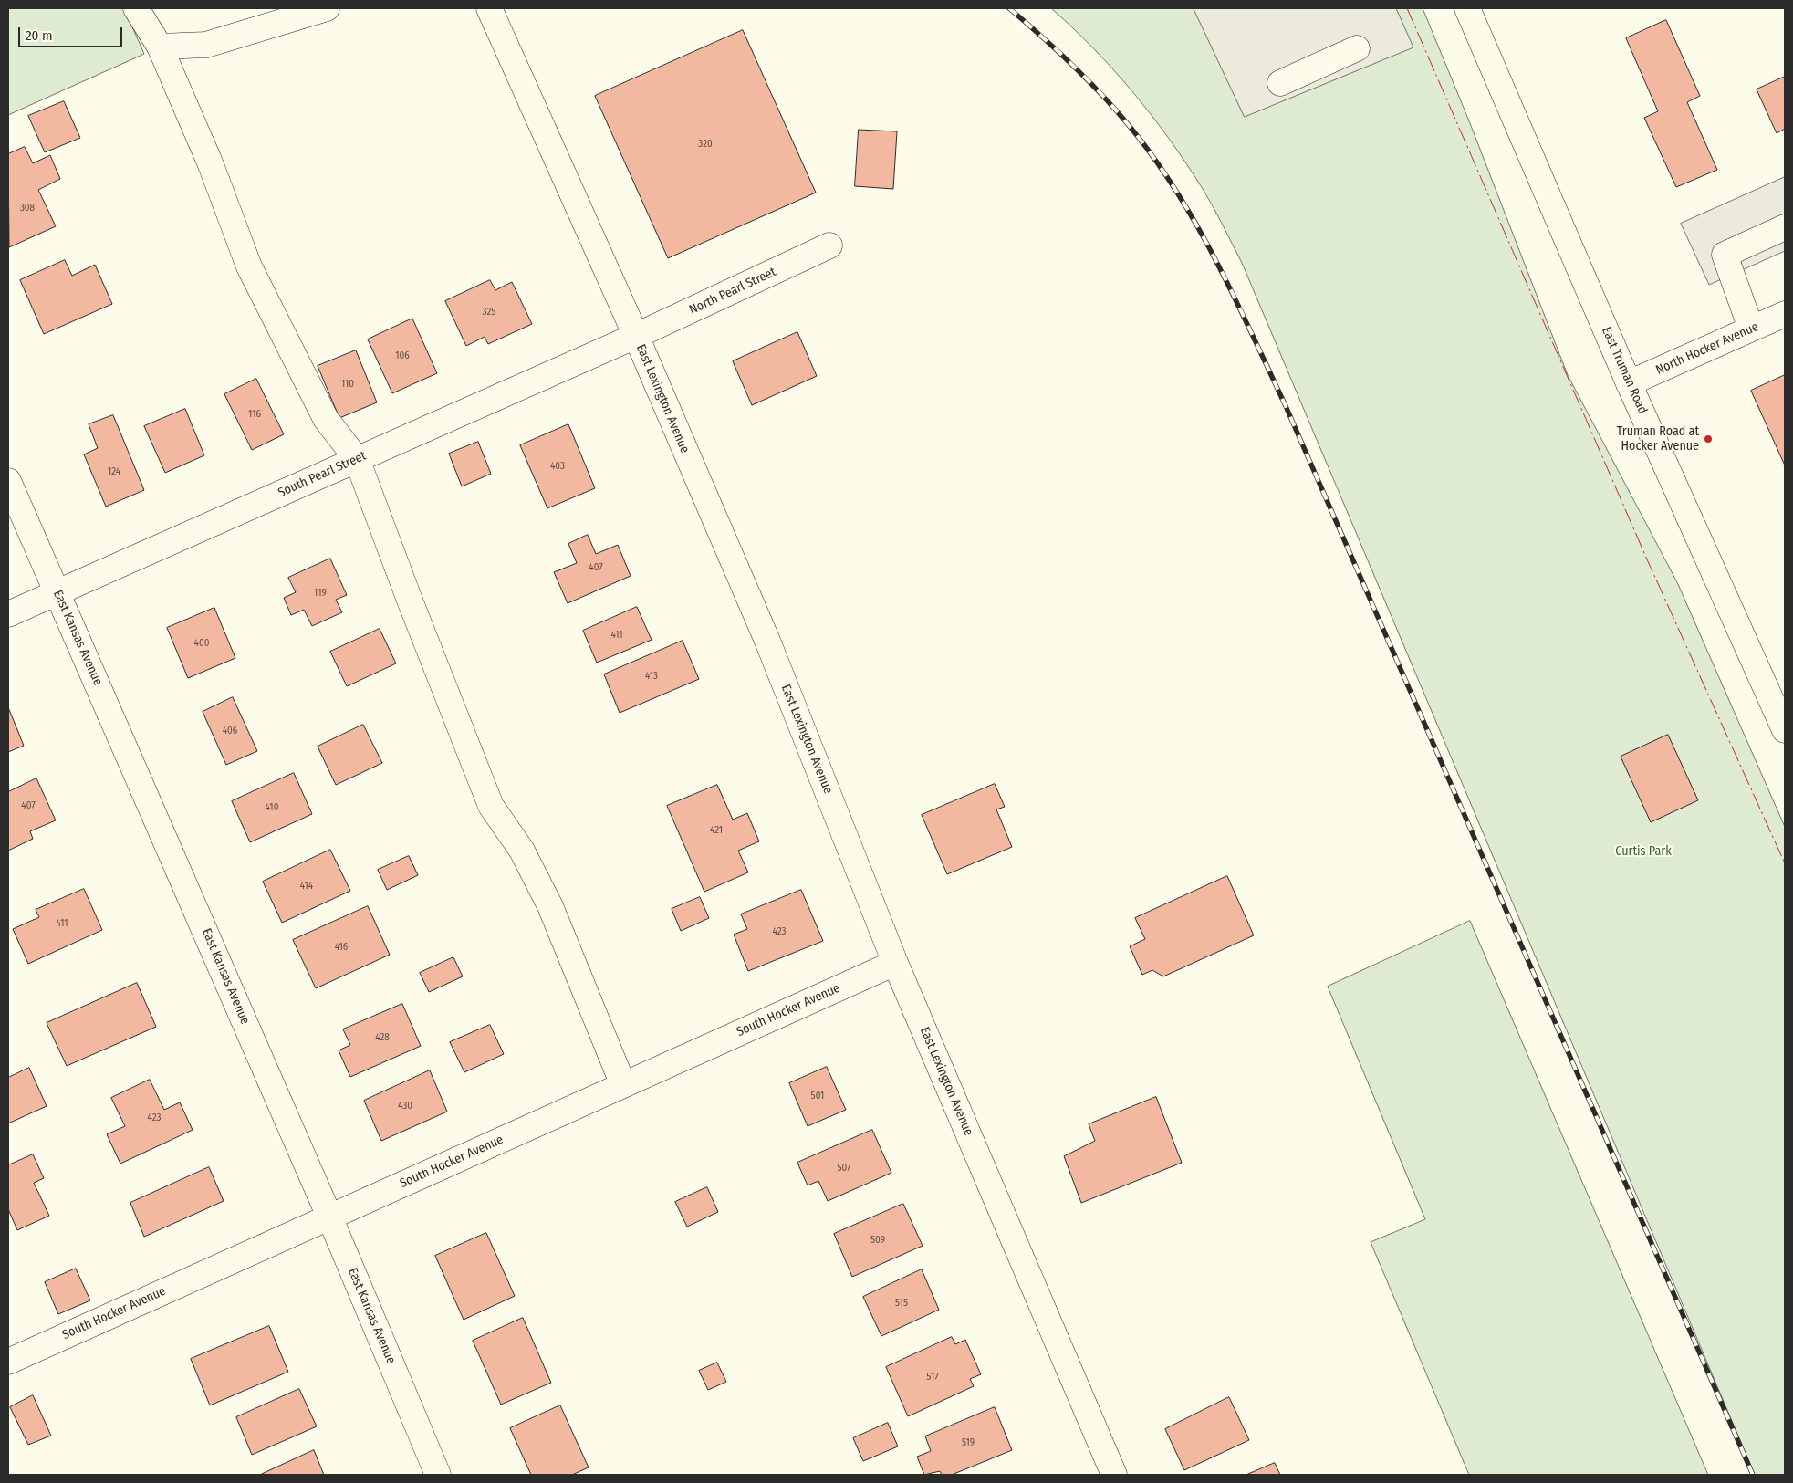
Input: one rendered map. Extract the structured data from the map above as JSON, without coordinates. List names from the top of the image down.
{
  "streets": {
    "street": [
      "North Pearl Street",
      "North Hocker Avenue",
      "East Truman Road",
      "East Lexington Avenue",
      "South Pearl Street",
      "East Kansas Avenue",
      "South Hocker Avenue"
    ]
  },
  "crossings": [
    ["North Pearl Street", "East Lexington Avenue"],
    ["North Pearl Street", "South Pearl Street"],
    ["North Hocker Avenue", "East Truman Road"],
    ["East Lexington Avenue", "South Pearl Street"],
    ["East Lexington Avenue", "South Hocker Avenue"],
    ["South Pearl Street", "East Kansas Avenue"],
    ["East Kansas Avenue", "South Hocker Avenue"]
  ],
  "parks": ["Curtis Park"],
  "places": ["Truman Road at Hocker Avenue"],
  "house_numbers": [
    "320",
    "308",
    "325",
    "106",
    "110",
    "116",
    "403",
    "124",
    "407",
    "119",
    "411",
    "400",
    "413",
    "406",
    "407",
    "410",
    "421",
    "414",
    "411",
    "423",
    "416",
    "428",
    "501",
    "430",
    "423",
    "507",
    "509",
    "515",
    "517",
    "519"
  ],
  "scale_bar": "20 m"
}
